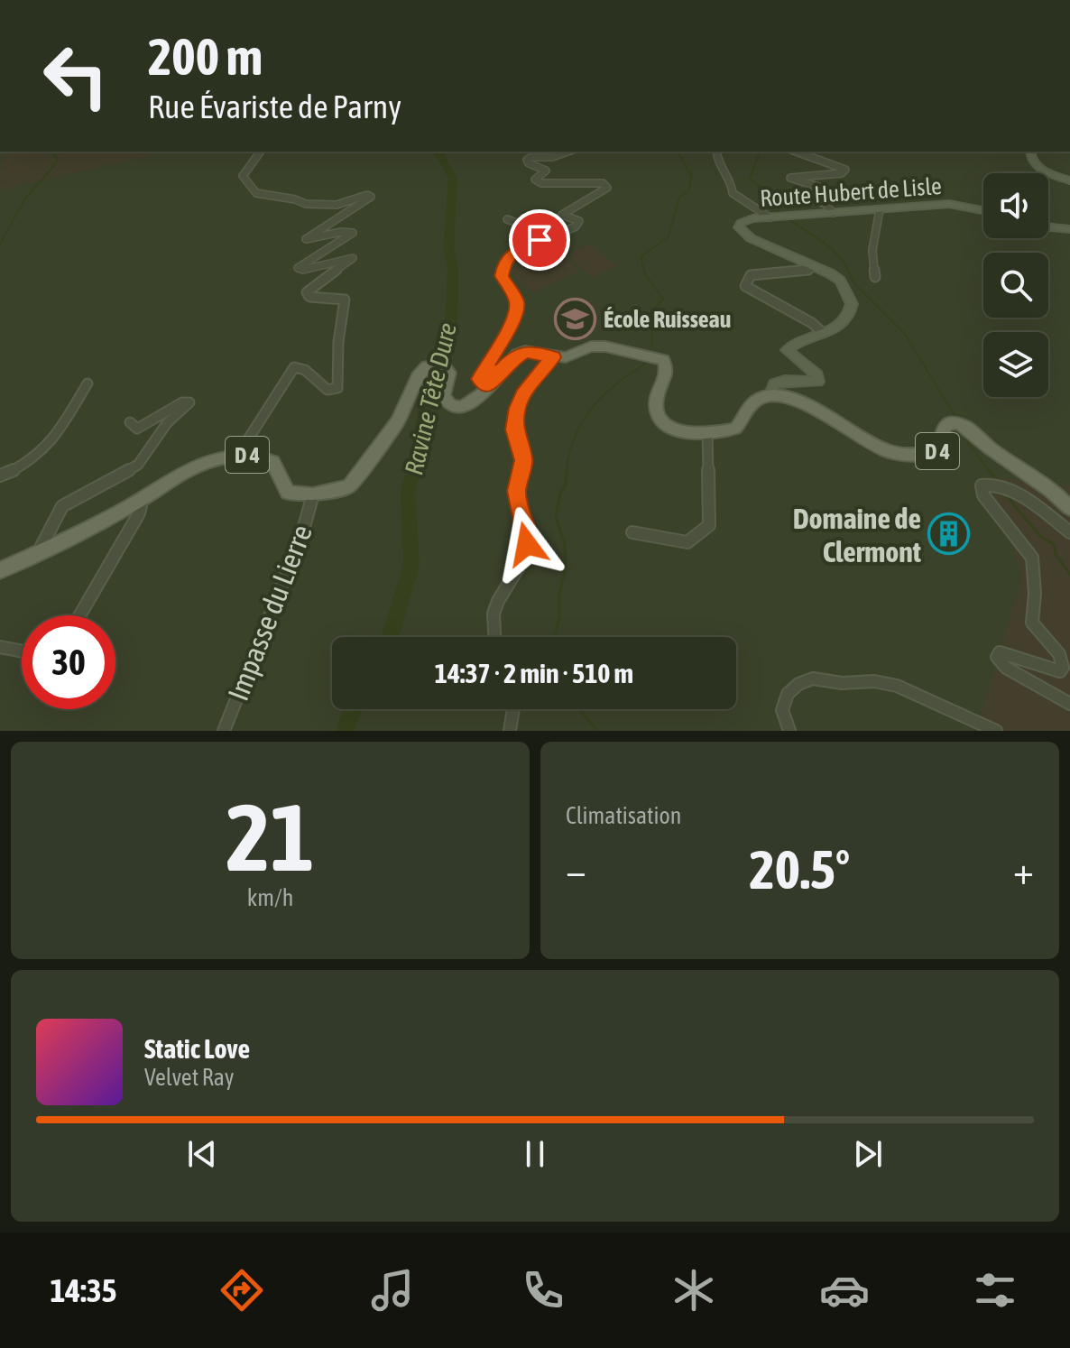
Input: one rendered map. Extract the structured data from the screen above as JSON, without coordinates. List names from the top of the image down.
{
  "streets": {
    "main road": ["Route Hubert de Lisle", "D 4"],
    "street": ["Impasse du Lierre"]
  },
  "crossings": [
    ["Route Hubert de Lisle", "D 4"],
    ["D 4", "Impasse du Lierre"]
  ],
  "water": ["Ravine Tête Dure"],
  "places": {
    "school or university": ["École Ruisseau"],
    "building": ["Domaine de Clermont"]
  },
  "page": {
    "turn": ["200 m", "Rue Évariste de Parny"],
    "limit": "30",
    "trip": "14:37 · 2 min · 510 m",
    "tile": [
      ["21", "km/h"],
      "Climatisation"
    ],
    "heat": ["−", "20.5°", "+"],
    "song": ["Static Love", "Velvet Ray"],
    "tabs": "14:35"
  }
}
